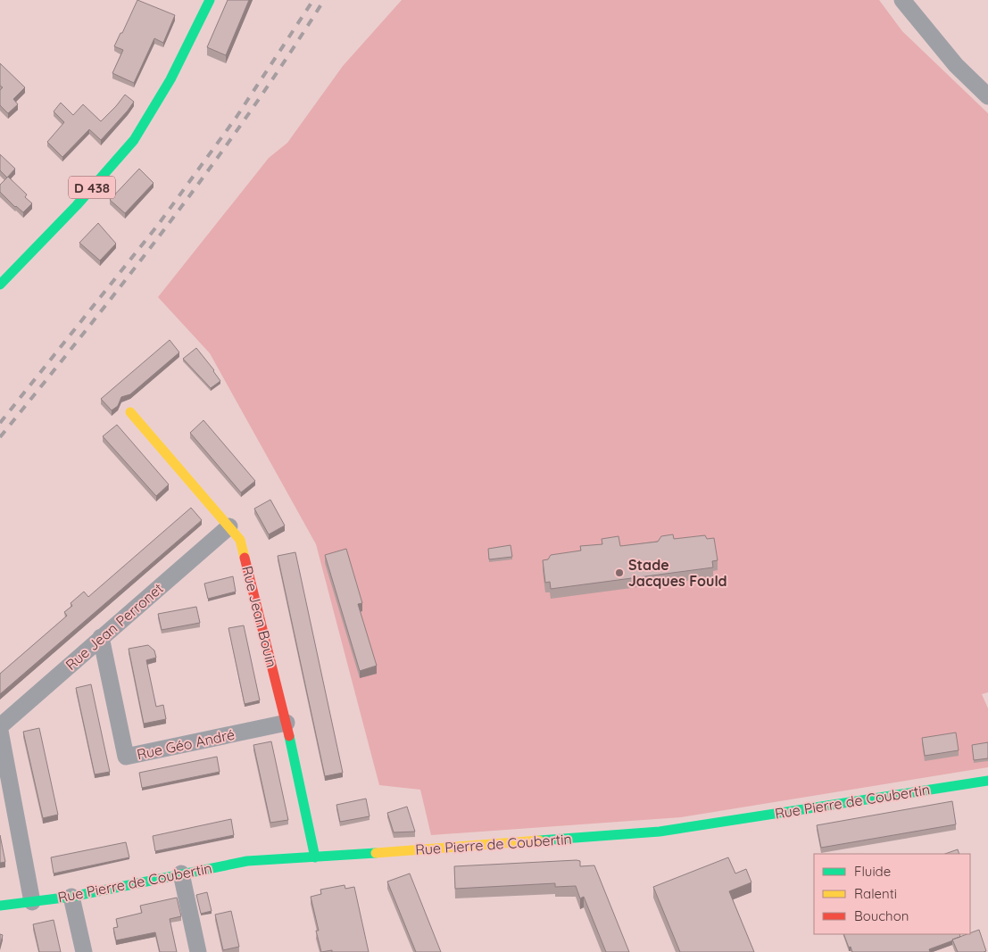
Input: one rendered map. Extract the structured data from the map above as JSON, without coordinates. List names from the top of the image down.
{
  "streets": {
    "street": [
      "D 438",
      "Rue Jean Bouin",
      "Rue Jean Perronet",
      "Rue Géo André",
      "Rue Pierre de Coubertin"
    ]
  },
  "crossings": [
    ["Rue Jean Bouin", "Rue Jean Perronet"],
    ["Rue Jean Bouin", "Rue Géo André"],
    ["Rue Jean Bouin", "Rue Pierre de Coubertin"],
    ["Rue Jean Perronet", "Rue Géo André"]
  ],
  "places": ["Stade Jacques Fould"],
  "legend": ["Fluide", "Ralenti", "Bouchon"]
}
